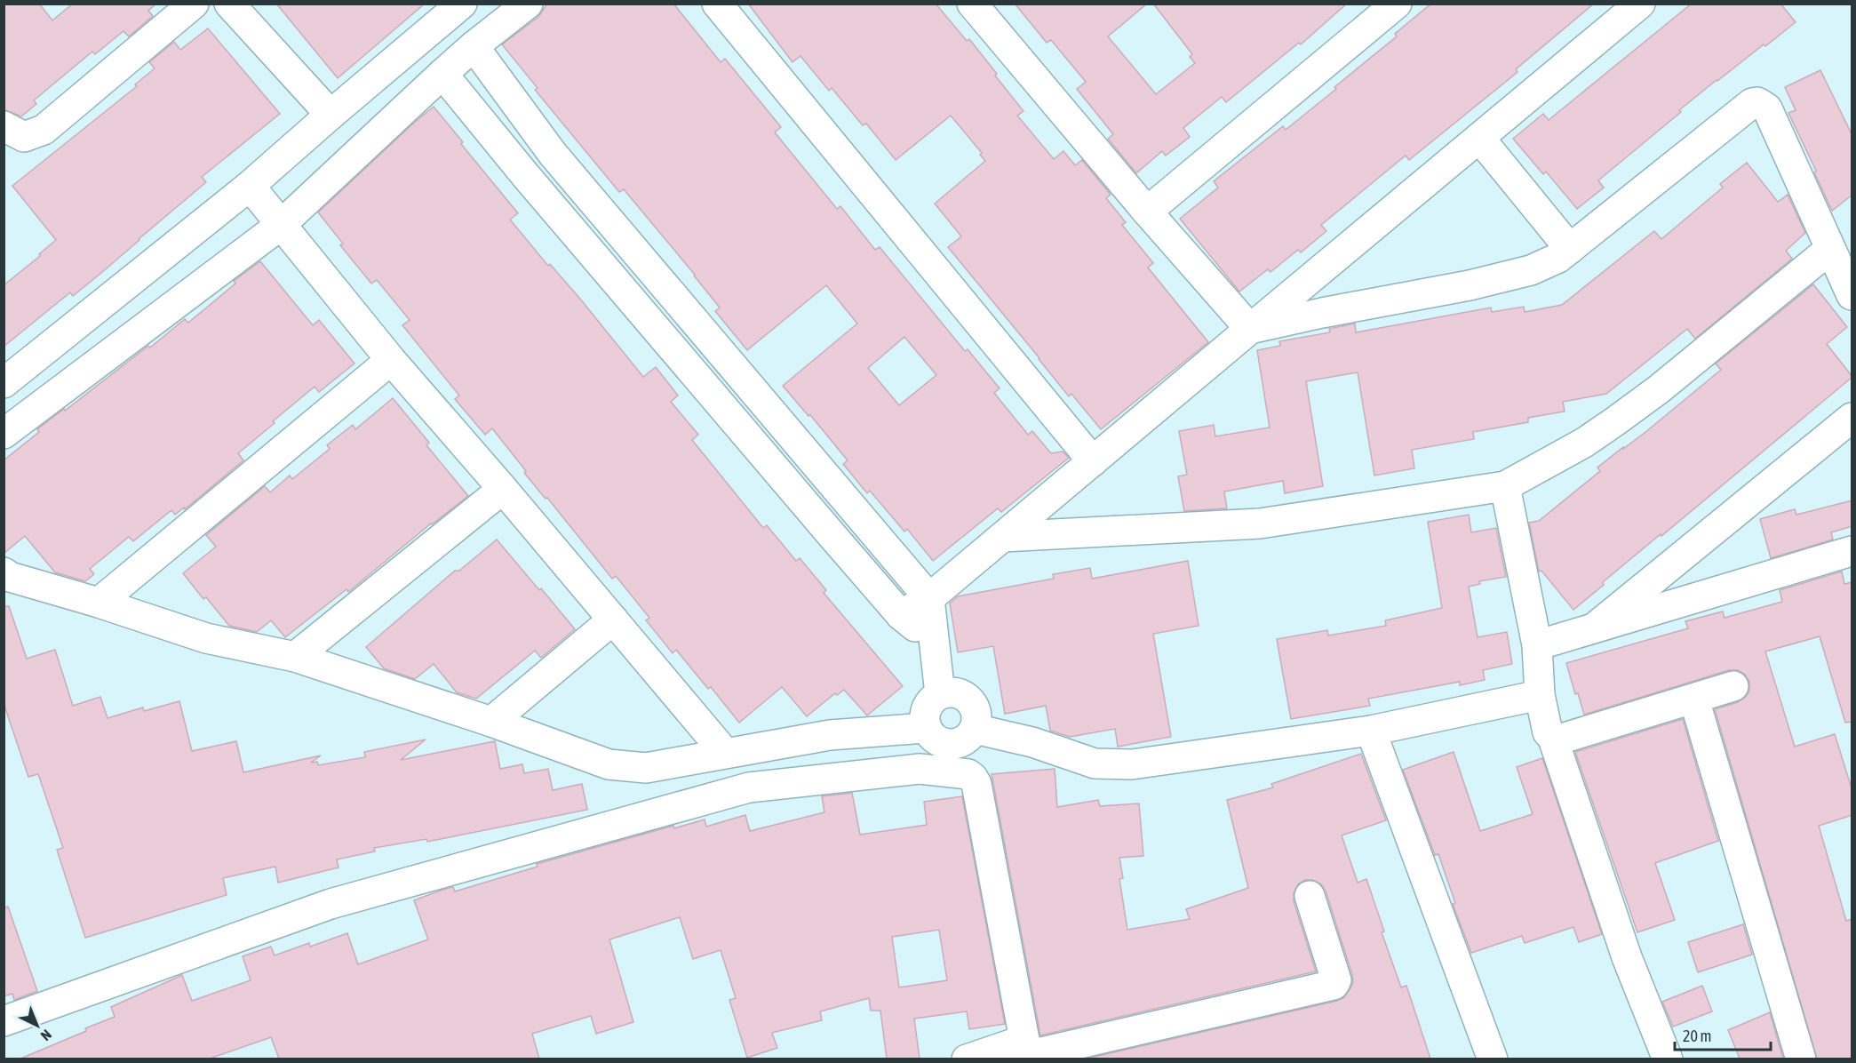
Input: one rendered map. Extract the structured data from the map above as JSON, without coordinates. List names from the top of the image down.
{
  "scale_bar": "20 m",
  "north": "bottom right"
}
